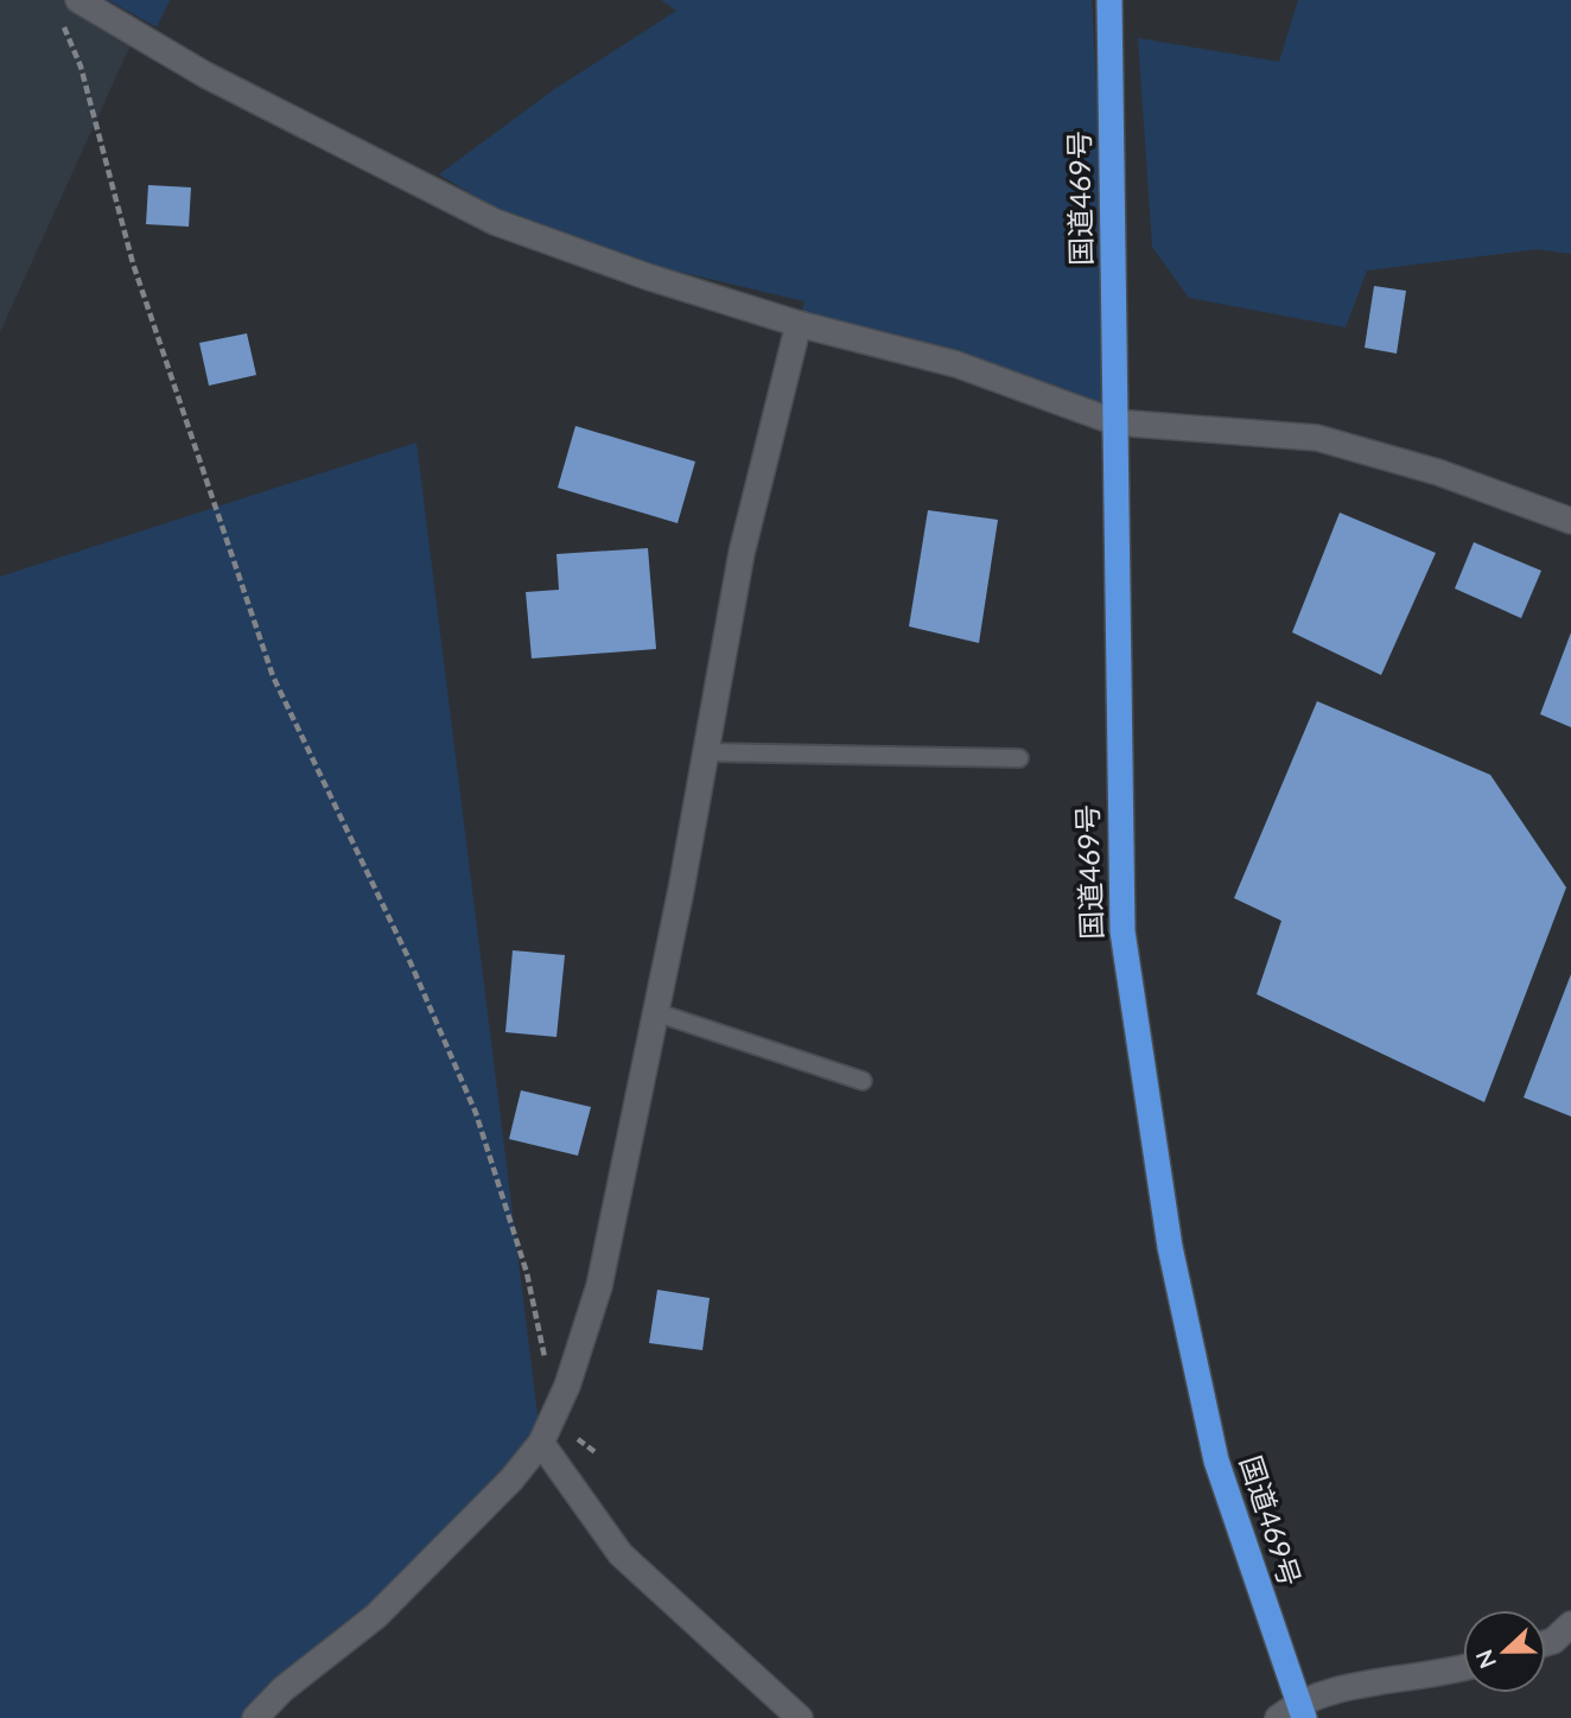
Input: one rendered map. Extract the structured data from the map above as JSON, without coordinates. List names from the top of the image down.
{
  "streets": {
    "highway": ["国道469号"]
  },
  "north": "left"
}
